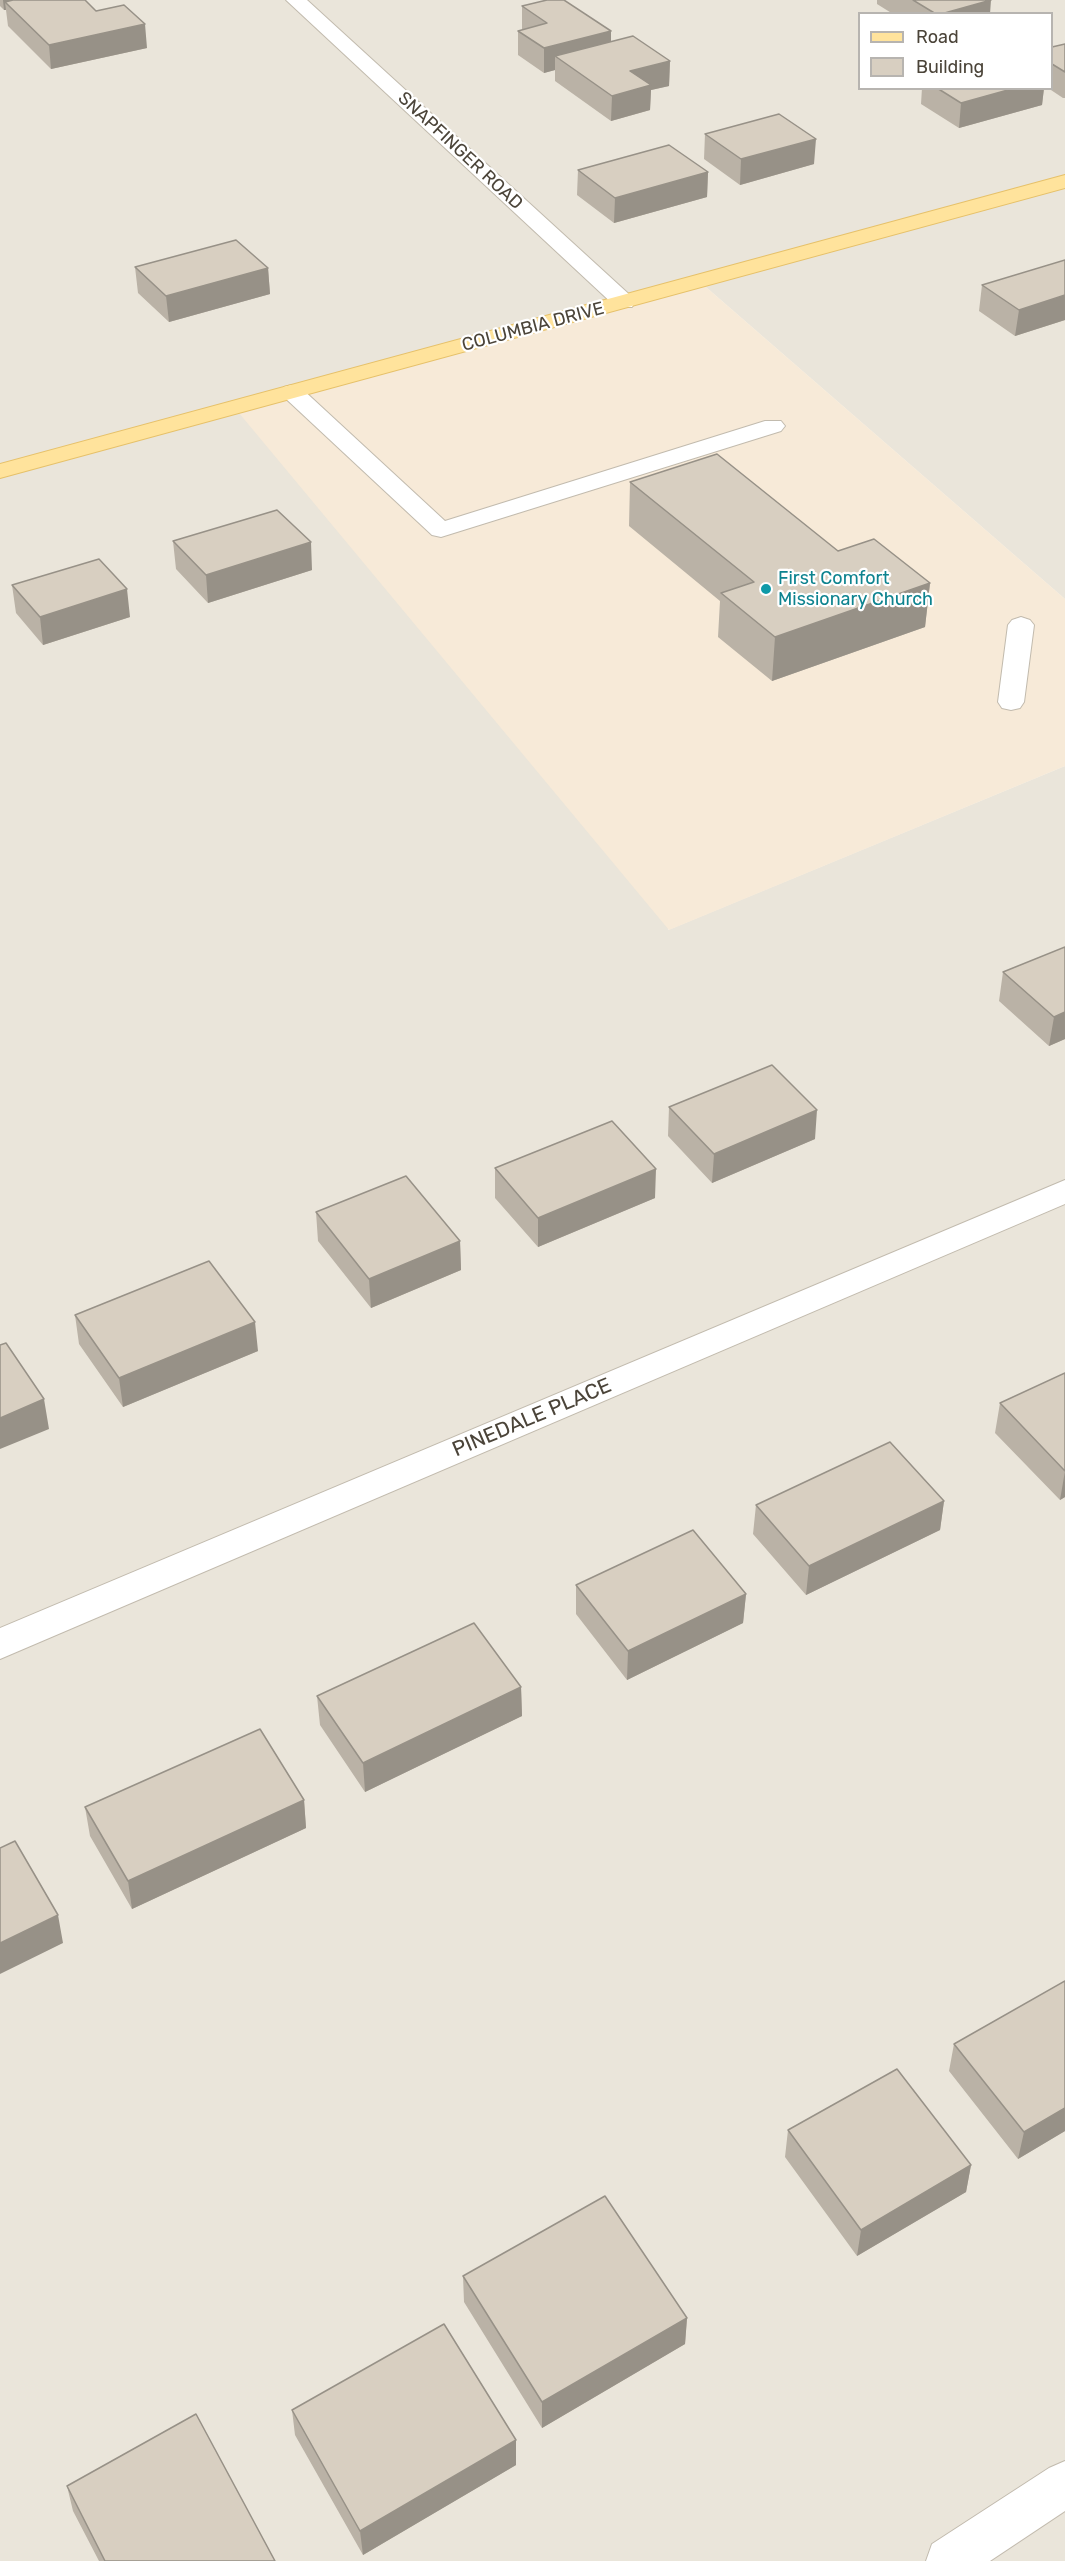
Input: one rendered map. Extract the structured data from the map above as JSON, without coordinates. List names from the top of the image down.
{
  "streets": {
    "main road": ["COLUMBIA DRIVE"],
    "street": ["SNAPFINGER ROAD", "PINEDALE PLACE"]
  },
  "crossings": [
    ["SNAPFINGER ROAD", "COLUMBIA DRIVE"]
  ],
  "places": ["First Comfort Missionary Church"],
  "legend": ["Road", "Building"]
}
